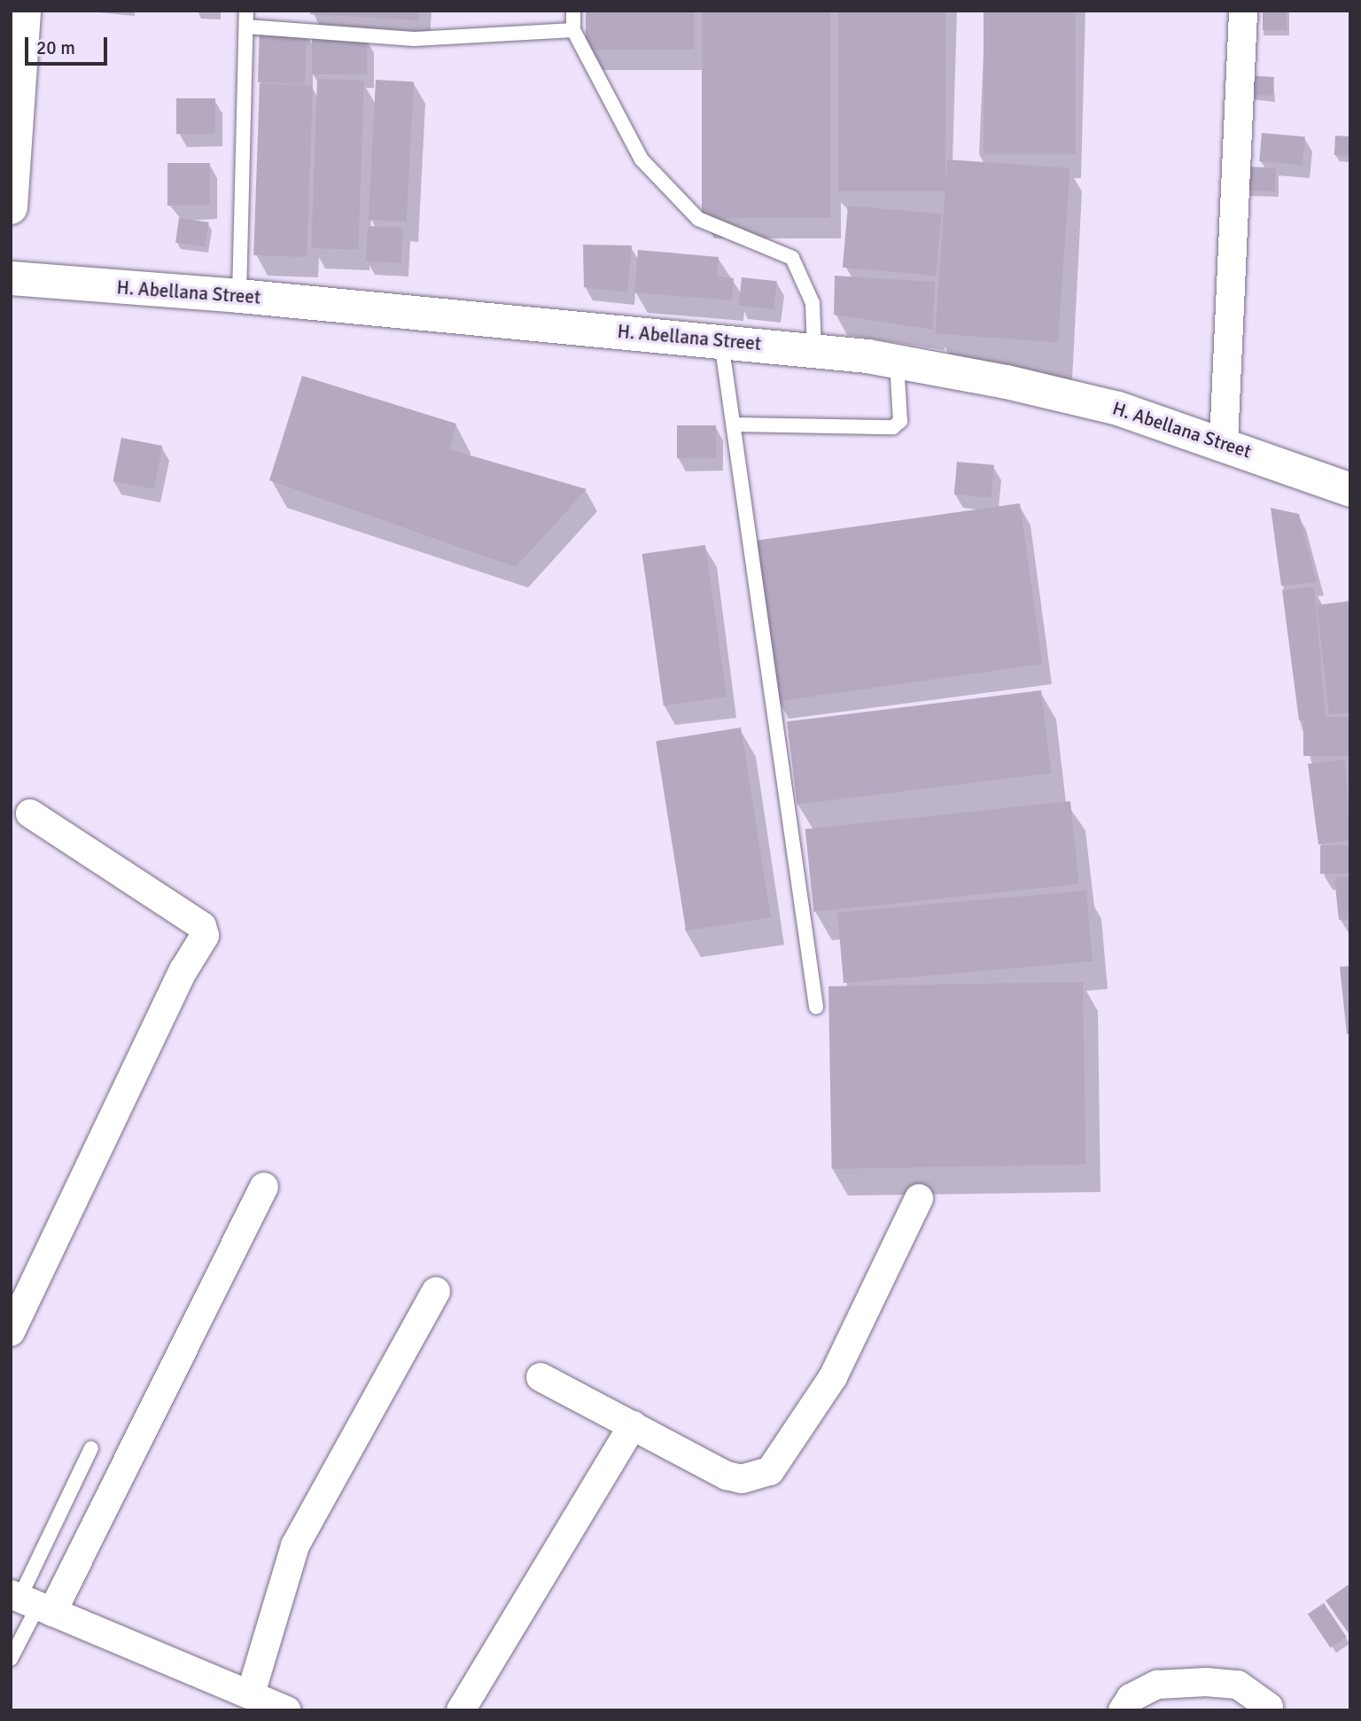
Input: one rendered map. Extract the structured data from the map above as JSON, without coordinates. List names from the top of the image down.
{
  "streets": {
    "main road": ["H. Abellana Street"]
  },
  "scale_bar": "20 m"
}
